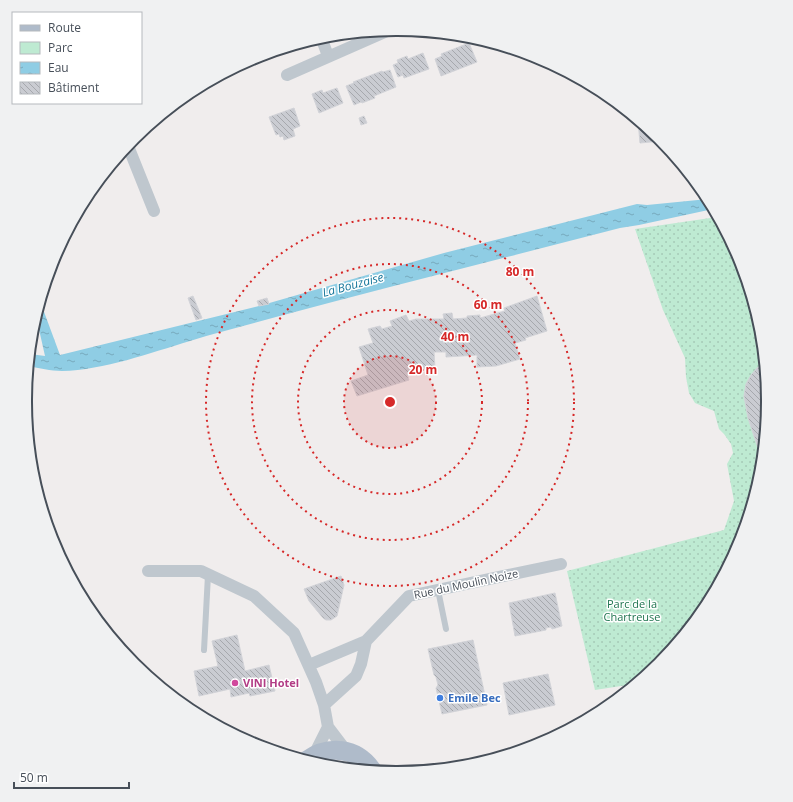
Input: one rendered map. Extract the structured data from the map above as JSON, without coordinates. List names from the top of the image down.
{
  "streets": {
    "street": ["Rue du Moulin Noize"]
  },
  "water": ["La Bouzaise"],
  "parks": ["Parc de la Chartreuse"],
  "places": ["VINI Hotel", "Emile Bec"],
  "legend": [
    "Route",
    "Parc",
    "Eau",
    "Bâtiment"
  ],
  "scale_bar": "50 m",
  "rings": [
    "80 m",
    "60 m",
    "40 m",
    "20 m"
  ]
}
